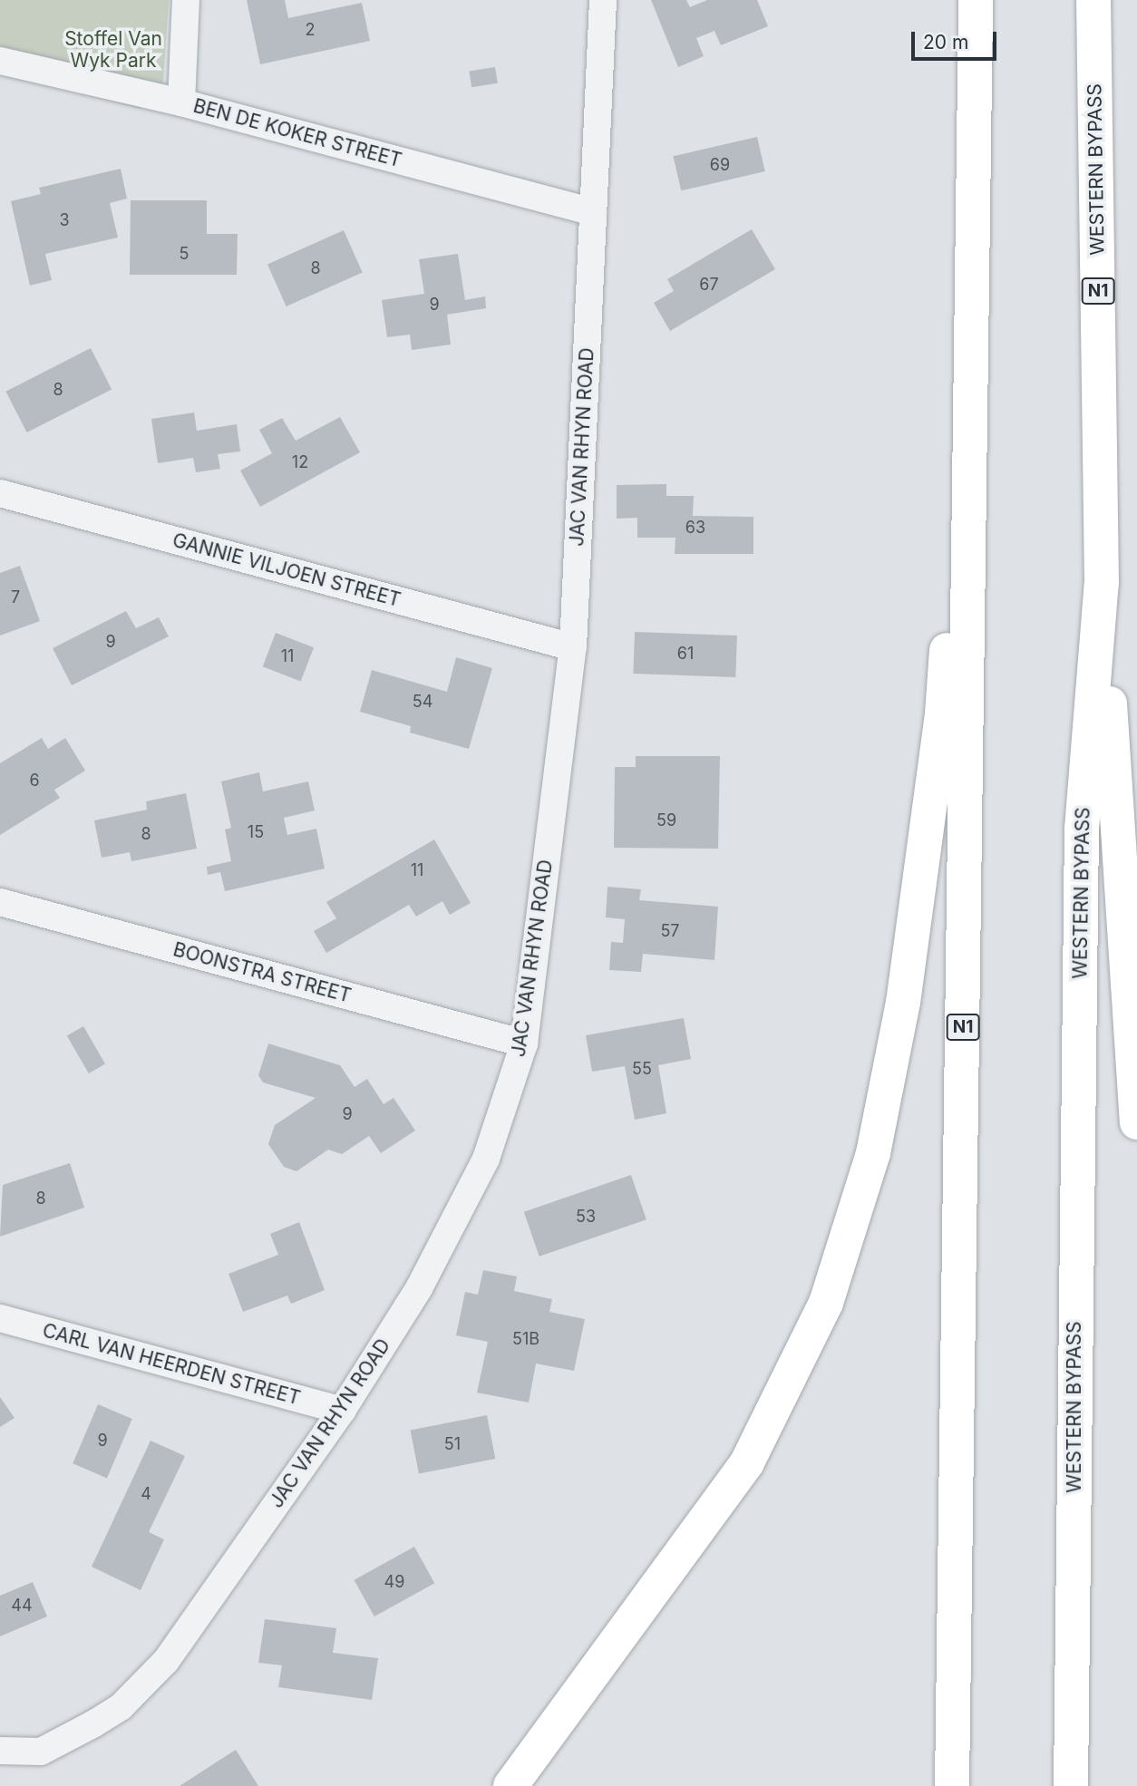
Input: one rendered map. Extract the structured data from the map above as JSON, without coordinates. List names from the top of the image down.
{
  "streets": {
    "highway": ["WESTERN BYPASS", "N1"],
    "street": [
      "BEN DE KOKER STREET",
      "JAC VAN RHYN ROAD",
      "GANNIE VILJOEN STREET",
      "BOONSTRA STREET",
      "CARL VAN HEERDEN STREET"
    ]
  },
  "crossings": [
    ["BEN DE KOKER STREET", "JAC VAN RHYN ROAD"],
    ["JAC VAN RHYN ROAD", "GANNIE VILJOEN STREET"],
    ["JAC VAN RHYN ROAD", "BOONSTRA STREET"],
    ["JAC VAN RHYN ROAD", "CARL VAN HEERDEN STREET"]
  ],
  "parks": ["Stoffel Van Wyk Park"],
  "house_numbers": [
    "2",
    "69",
    "3",
    "5",
    "8",
    "67",
    "9",
    "8",
    "12",
    "63",
    "7",
    "9",
    "61",
    "11",
    "54",
    "6",
    "59",
    "15",
    "8",
    "11",
    "57",
    "55",
    "9",
    "8",
    "53",
    "51B",
    "9",
    "51",
    "4",
    "49",
    "44"
  ],
  "scale_bar": "20 m"
}
